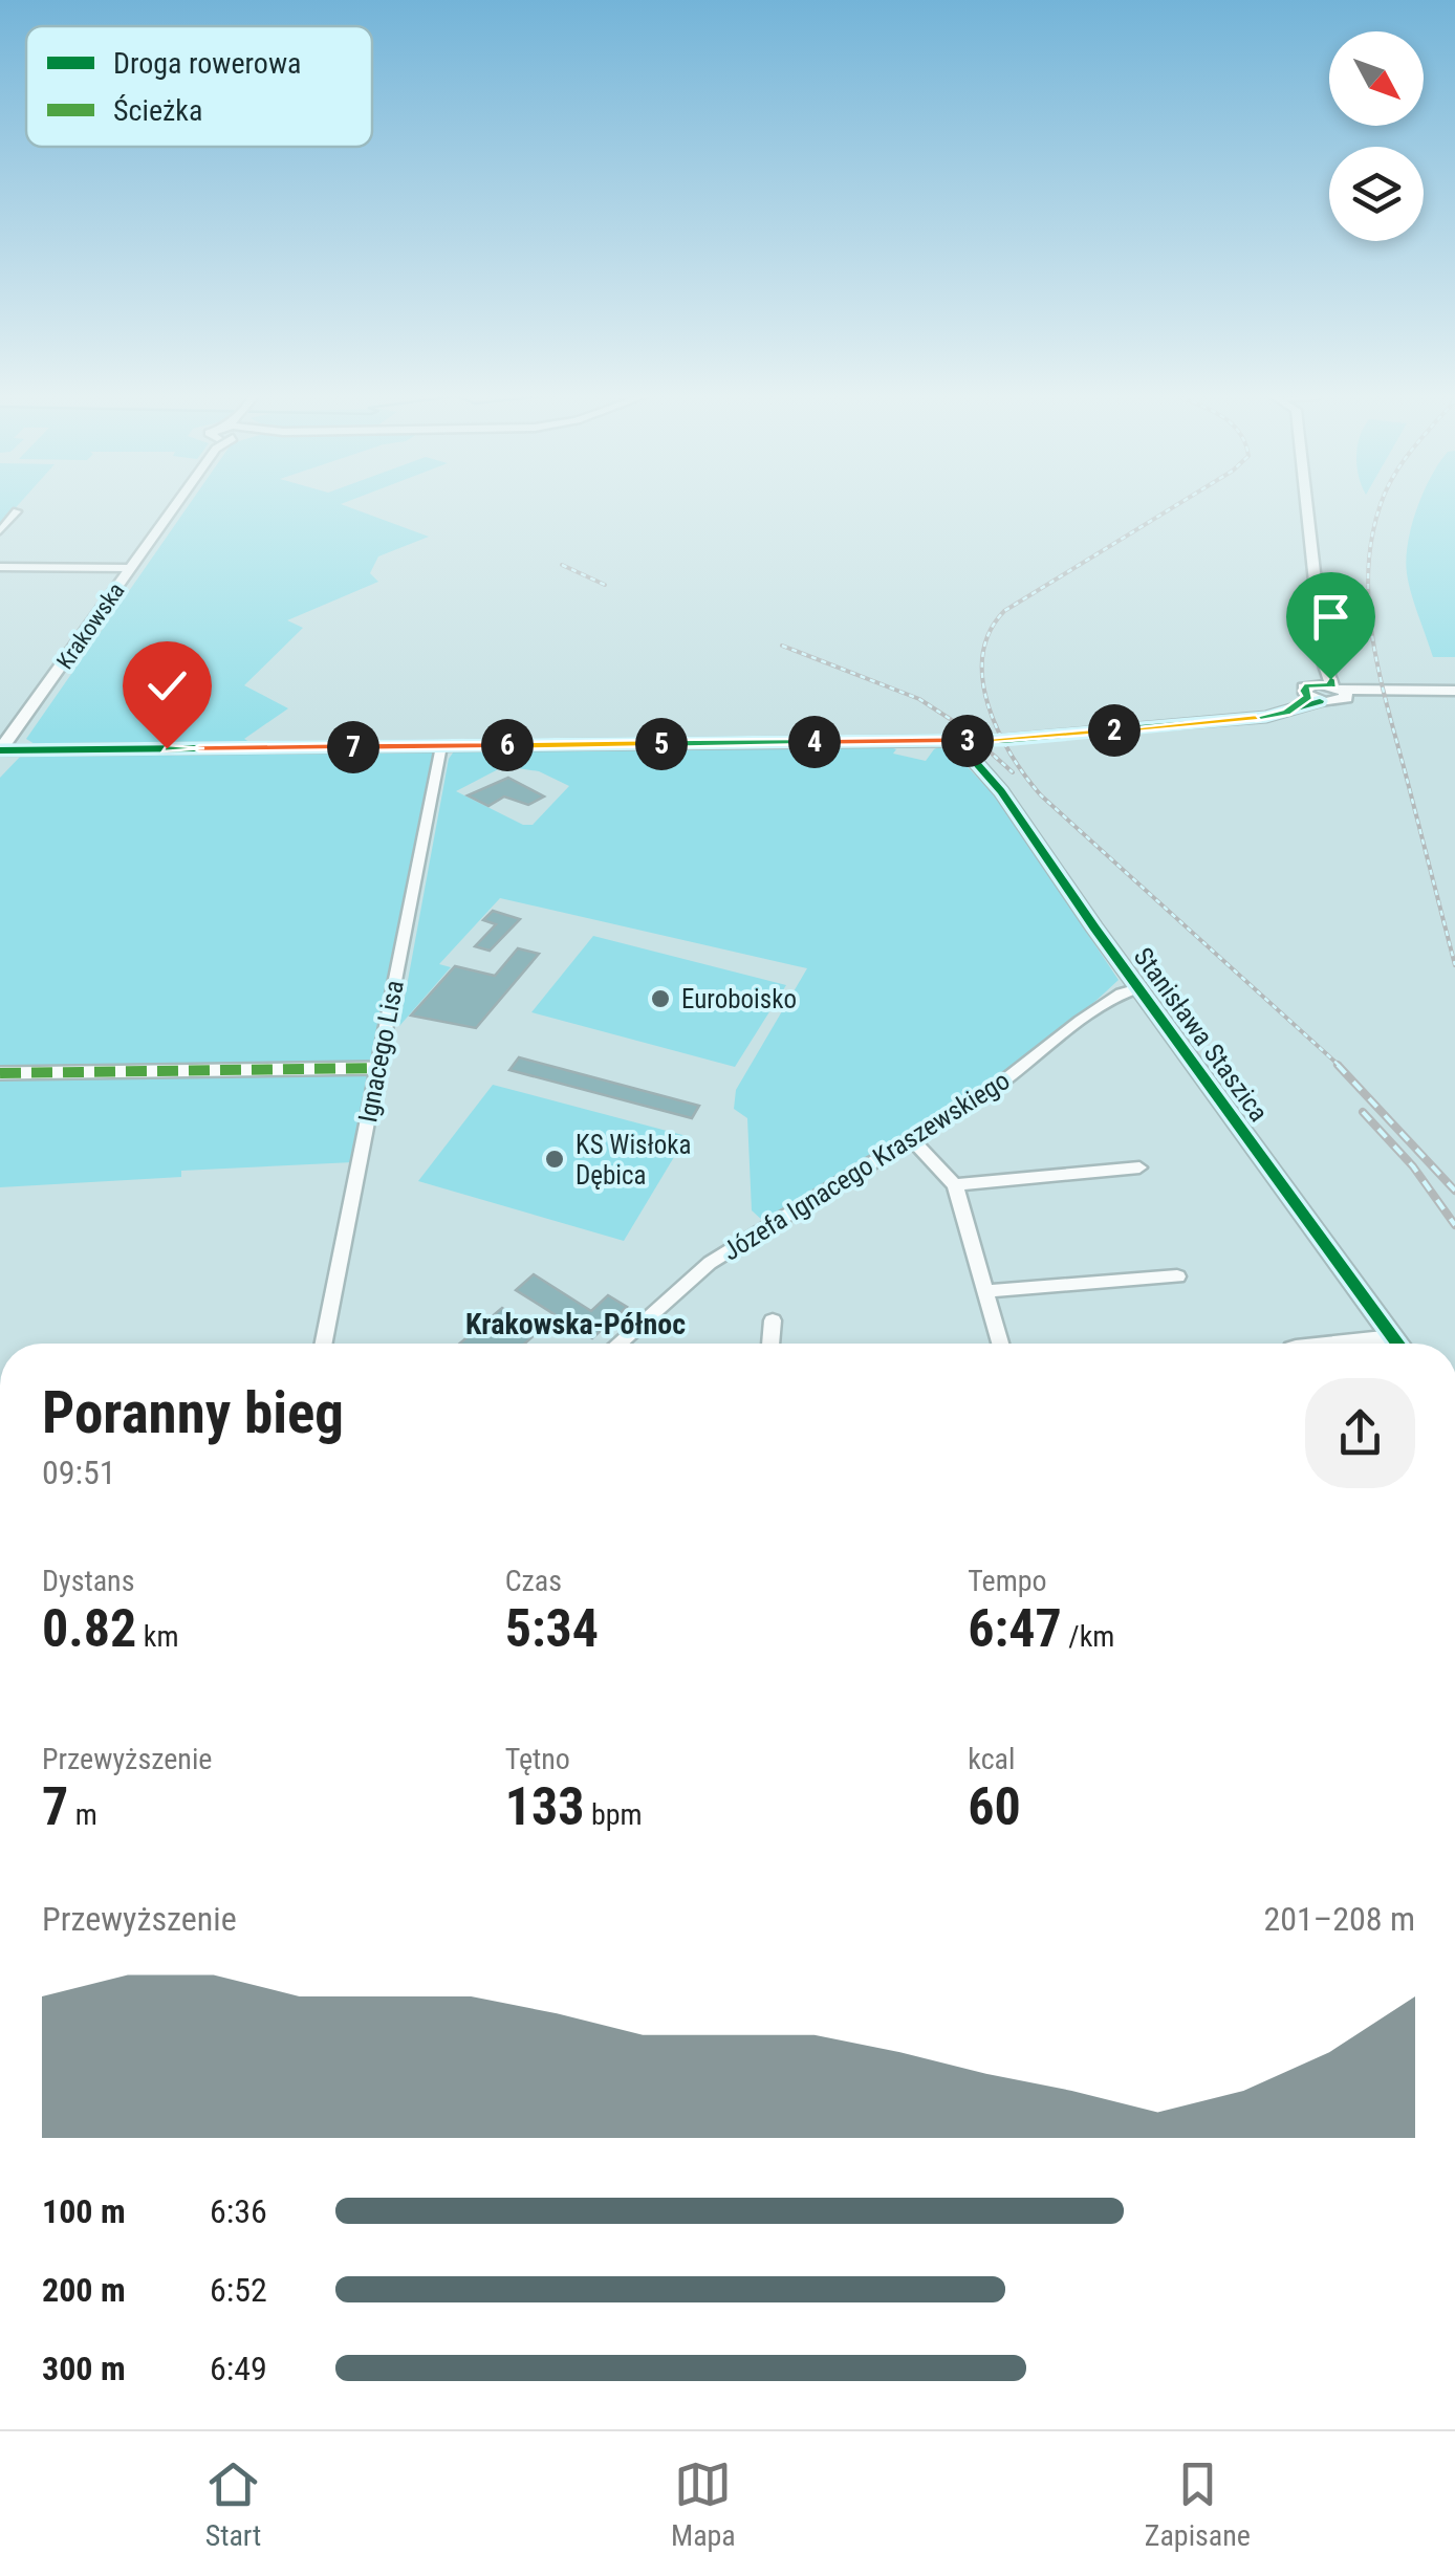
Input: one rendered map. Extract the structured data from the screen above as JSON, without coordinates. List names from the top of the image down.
{
  "streets": {
    "street": [
      "Krakowska",
      "Stanisława Staszica",
      "Ignacego Lisa",
      "Józefa Ignacego Kraszewskiego"
    ]
  },
  "crossings": [
    ["Stanisława Staszica", "Józefa Ignacego Kraszewskiego"]
  ],
  "districts": ["Krakowska-Północ"],
  "places": ["Euroboisko", "KS Wisłoka Dębica"],
  "legend": ["Droga rowerowa", "Ścieżka"],
  "north": "bottom right",
  "page": {
    "pins": [
      "2",
      "3",
      "4",
      "5",
      "6",
      "7"
    ],
    "heading": ["Poranny bieg", "09:51"],
    "stats": [
      ["Dystans", "0.82 km"],
      ["Czas", "5:34"],
      ["Tempo", "6:47 /km"],
      ["Przewyższenie", "7 m"],
      ["Tętno", "133 bpm"],
      ["kcal", "60"]
    ],
    "chart": ["Przewyższenie", "201–208 m"],
    "list": [
      {
        "name": "100 m",
        "note": "6:36"
      },
      {
        "name": "200 m",
        "note": "6:52"
      },
      {
        "name": "300 m",
        "note": "6:49"
      }
    ],
    "tabs": ["Start", "Mapa", "Zapisane"]
  }
}
